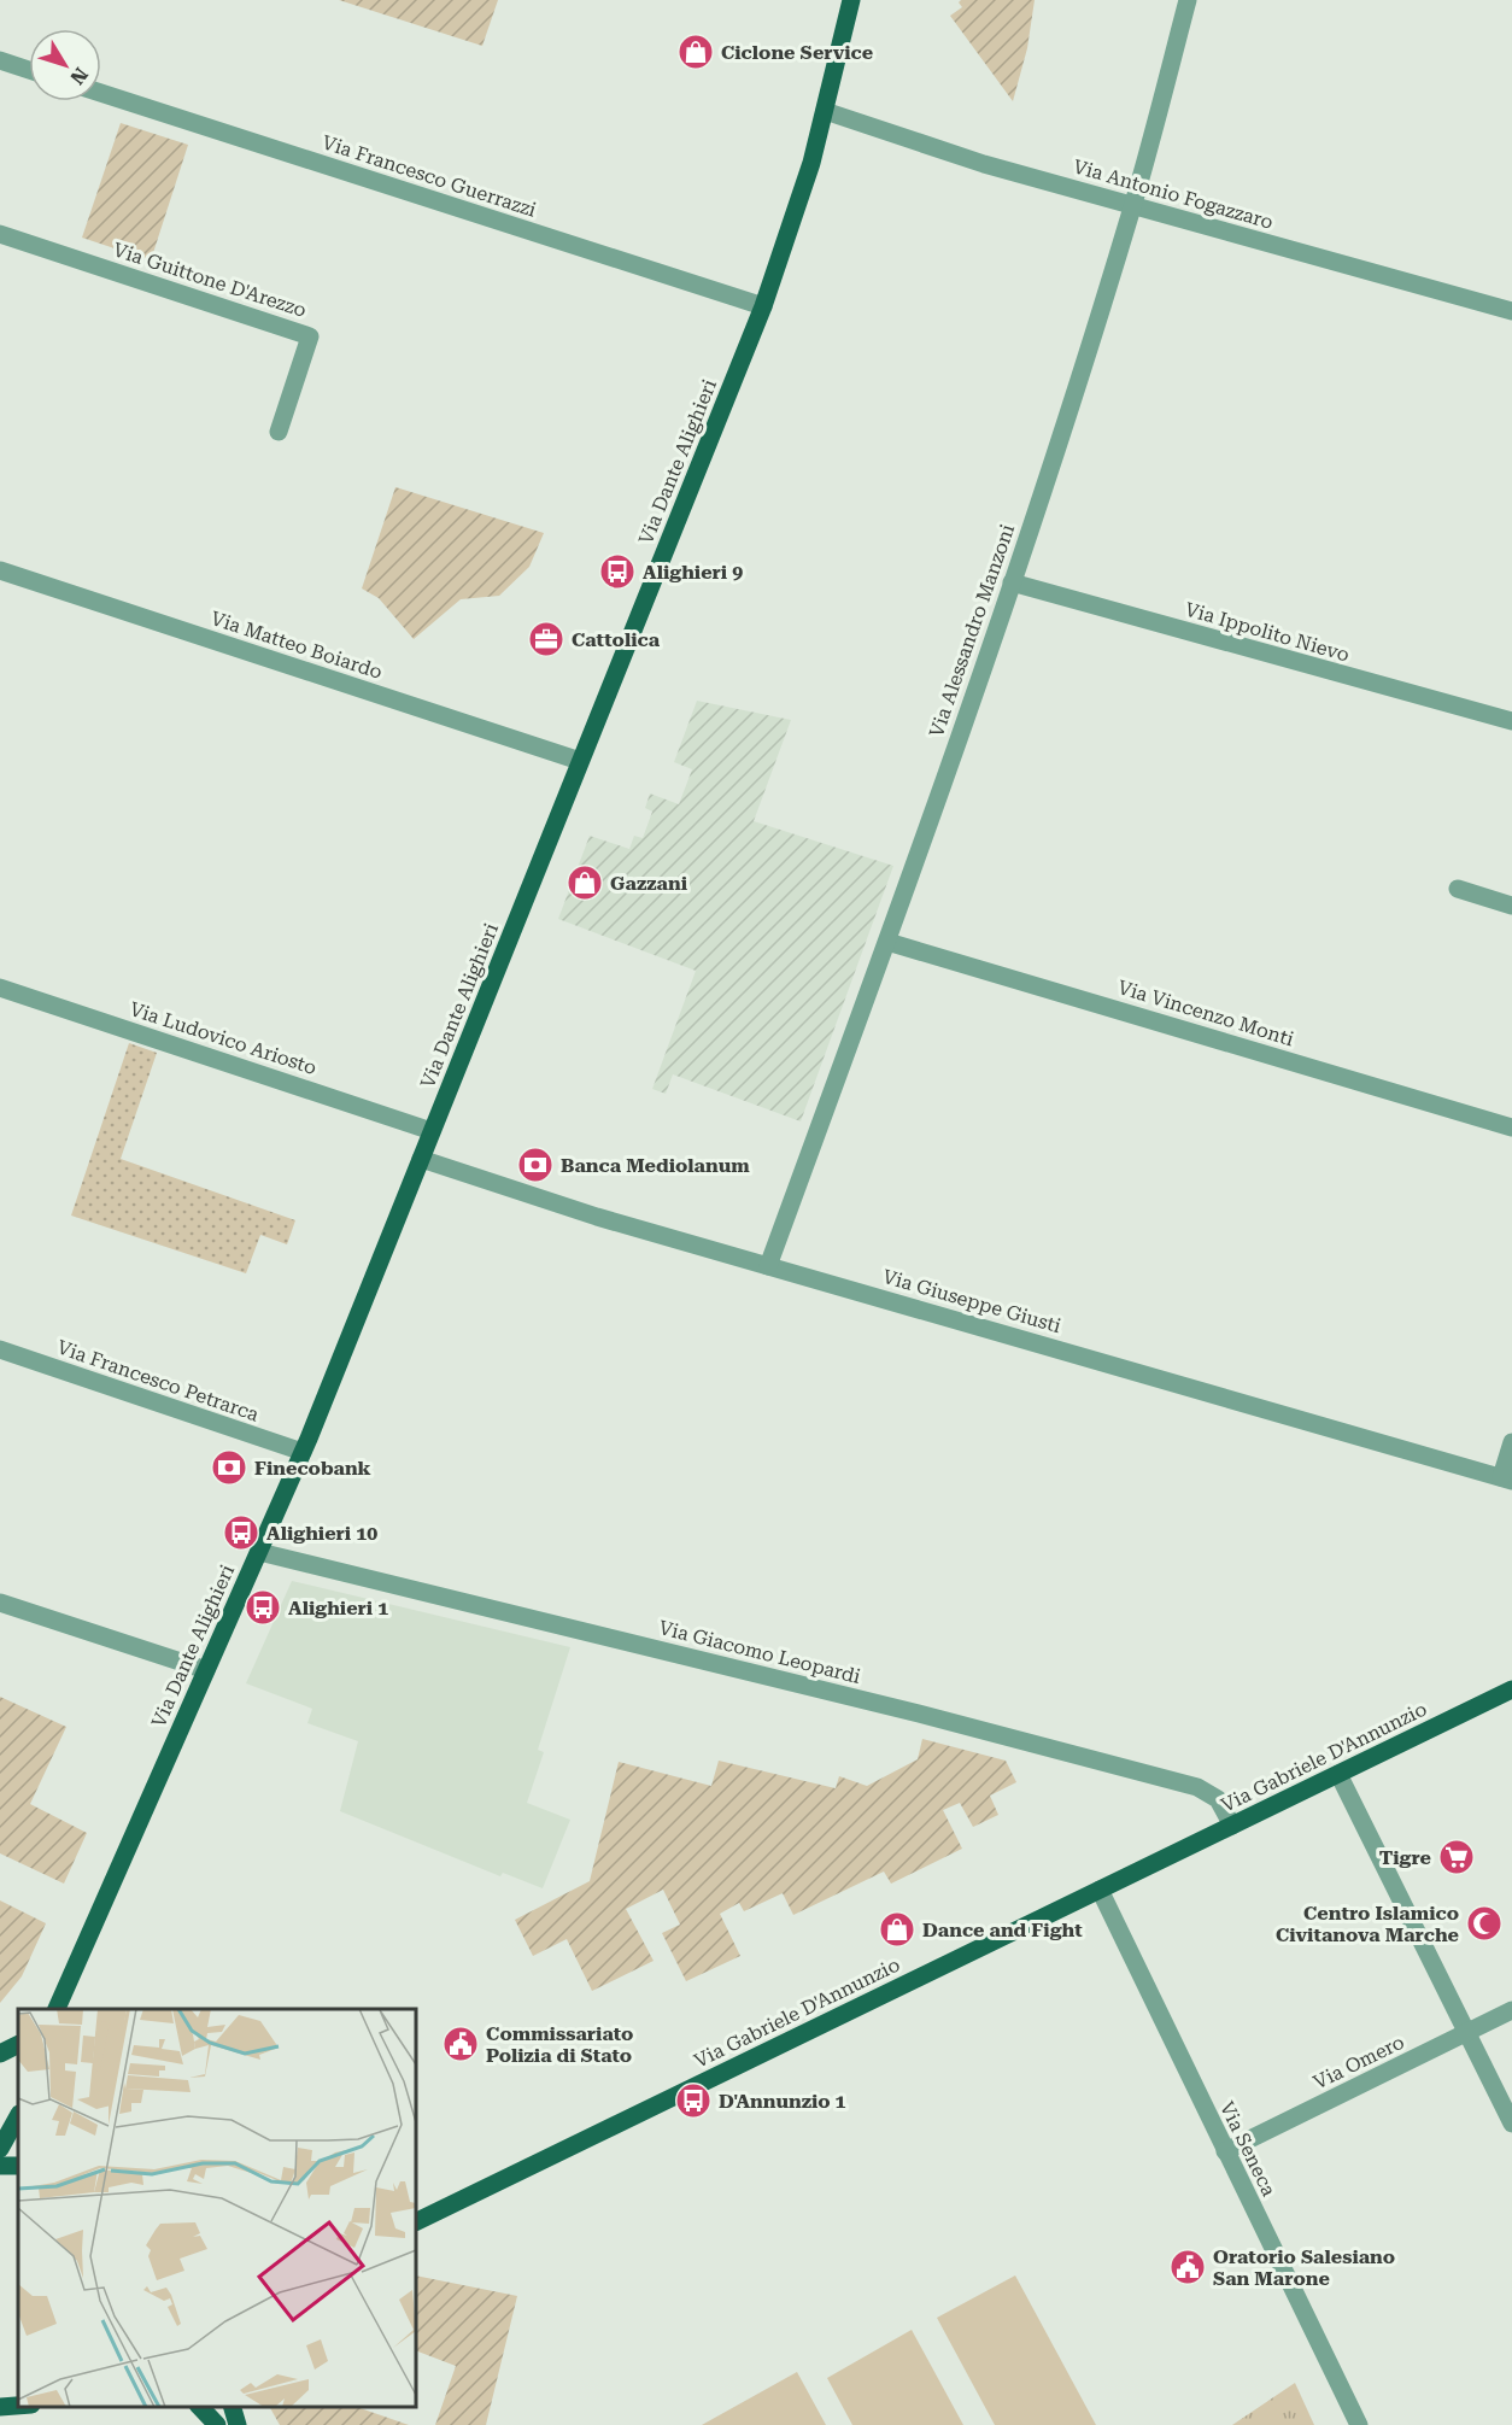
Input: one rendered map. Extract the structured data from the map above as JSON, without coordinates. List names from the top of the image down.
{
  "streets": {
    "main road": ["Via Dante Alighieri", "Via Gabriele D'Annunzio"],
    "street": [
      "Via Francesco Guerrazzi",
      "Via Antonio Fogazzaro",
      "Via Guittone D'Arezzo",
      "Via Alessandro Manzoni",
      "Via Ippolito Nievo",
      "Via Matteo Boiardo",
      "Via Vincenzo Monti",
      "Via Ludovico Ariosto",
      "Via Giuseppe Giusti",
      "Via Francesco Petrarca",
      "Via Giacomo Leopardi",
      "Via Omero",
      "Via Seneca"
    ]
  },
  "crossings": [
    ["Via Francesco Guerrazzi", "Via Dante Alighieri"],
    ["Via Antonio Fogazzaro", "Via Dante Alighieri"],
    ["Via Antonio Fogazzaro", "Via Alessandro Manzoni"],
    ["Via Dante Alighieri", "Via Matteo Boiardo"],
    ["Via Dante Alighieri", "Via Ludovico Ariosto"],
    ["Via Dante Alighieri", "Via Giuseppe Giusti"],
    ["Via Dante Alighieri", "Via Francesco Petrarca"],
    ["Via Dante Alighieri", "Via Giacomo Leopardi"],
    ["Via Alessandro Manzoni", "Via Ippolito Nievo"],
    ["Via Alessandro Manzoni", "Via Vincenzo Monti"],
    ["Via Alessandro Manzoni", "Via Giuseppe Giusti"],
    ["Via Giacomo Leopardi", "Via Gabriele D'Annunzio"],
    ["Via Gabriele D'Annunzio", "Via Seneca"],
    ["Via Omero", "Via Seneca"]
  ],
  "places": {
    "shop": ["Ciclone Service", "Gazzani", "Dance and Fight"],
    "bus stop": [
      "Alighieri 9",
      "Alighieri 10",
      "Alighieri 1",
      "D'Annunzio 1"
    ],
    "office": ["Cattolica"],
    "bank": ["Banca Mediolanum", "Finecobank"],
    "supermarket": ["Tigre"],
    "mosque": ["Centro Islamico Civitanova Marche"],
    "public building": ["Commissariato Polizia di Stato", "Oratorio Salesiano San Marone"]
  },
  "north": "bottom right"
}
